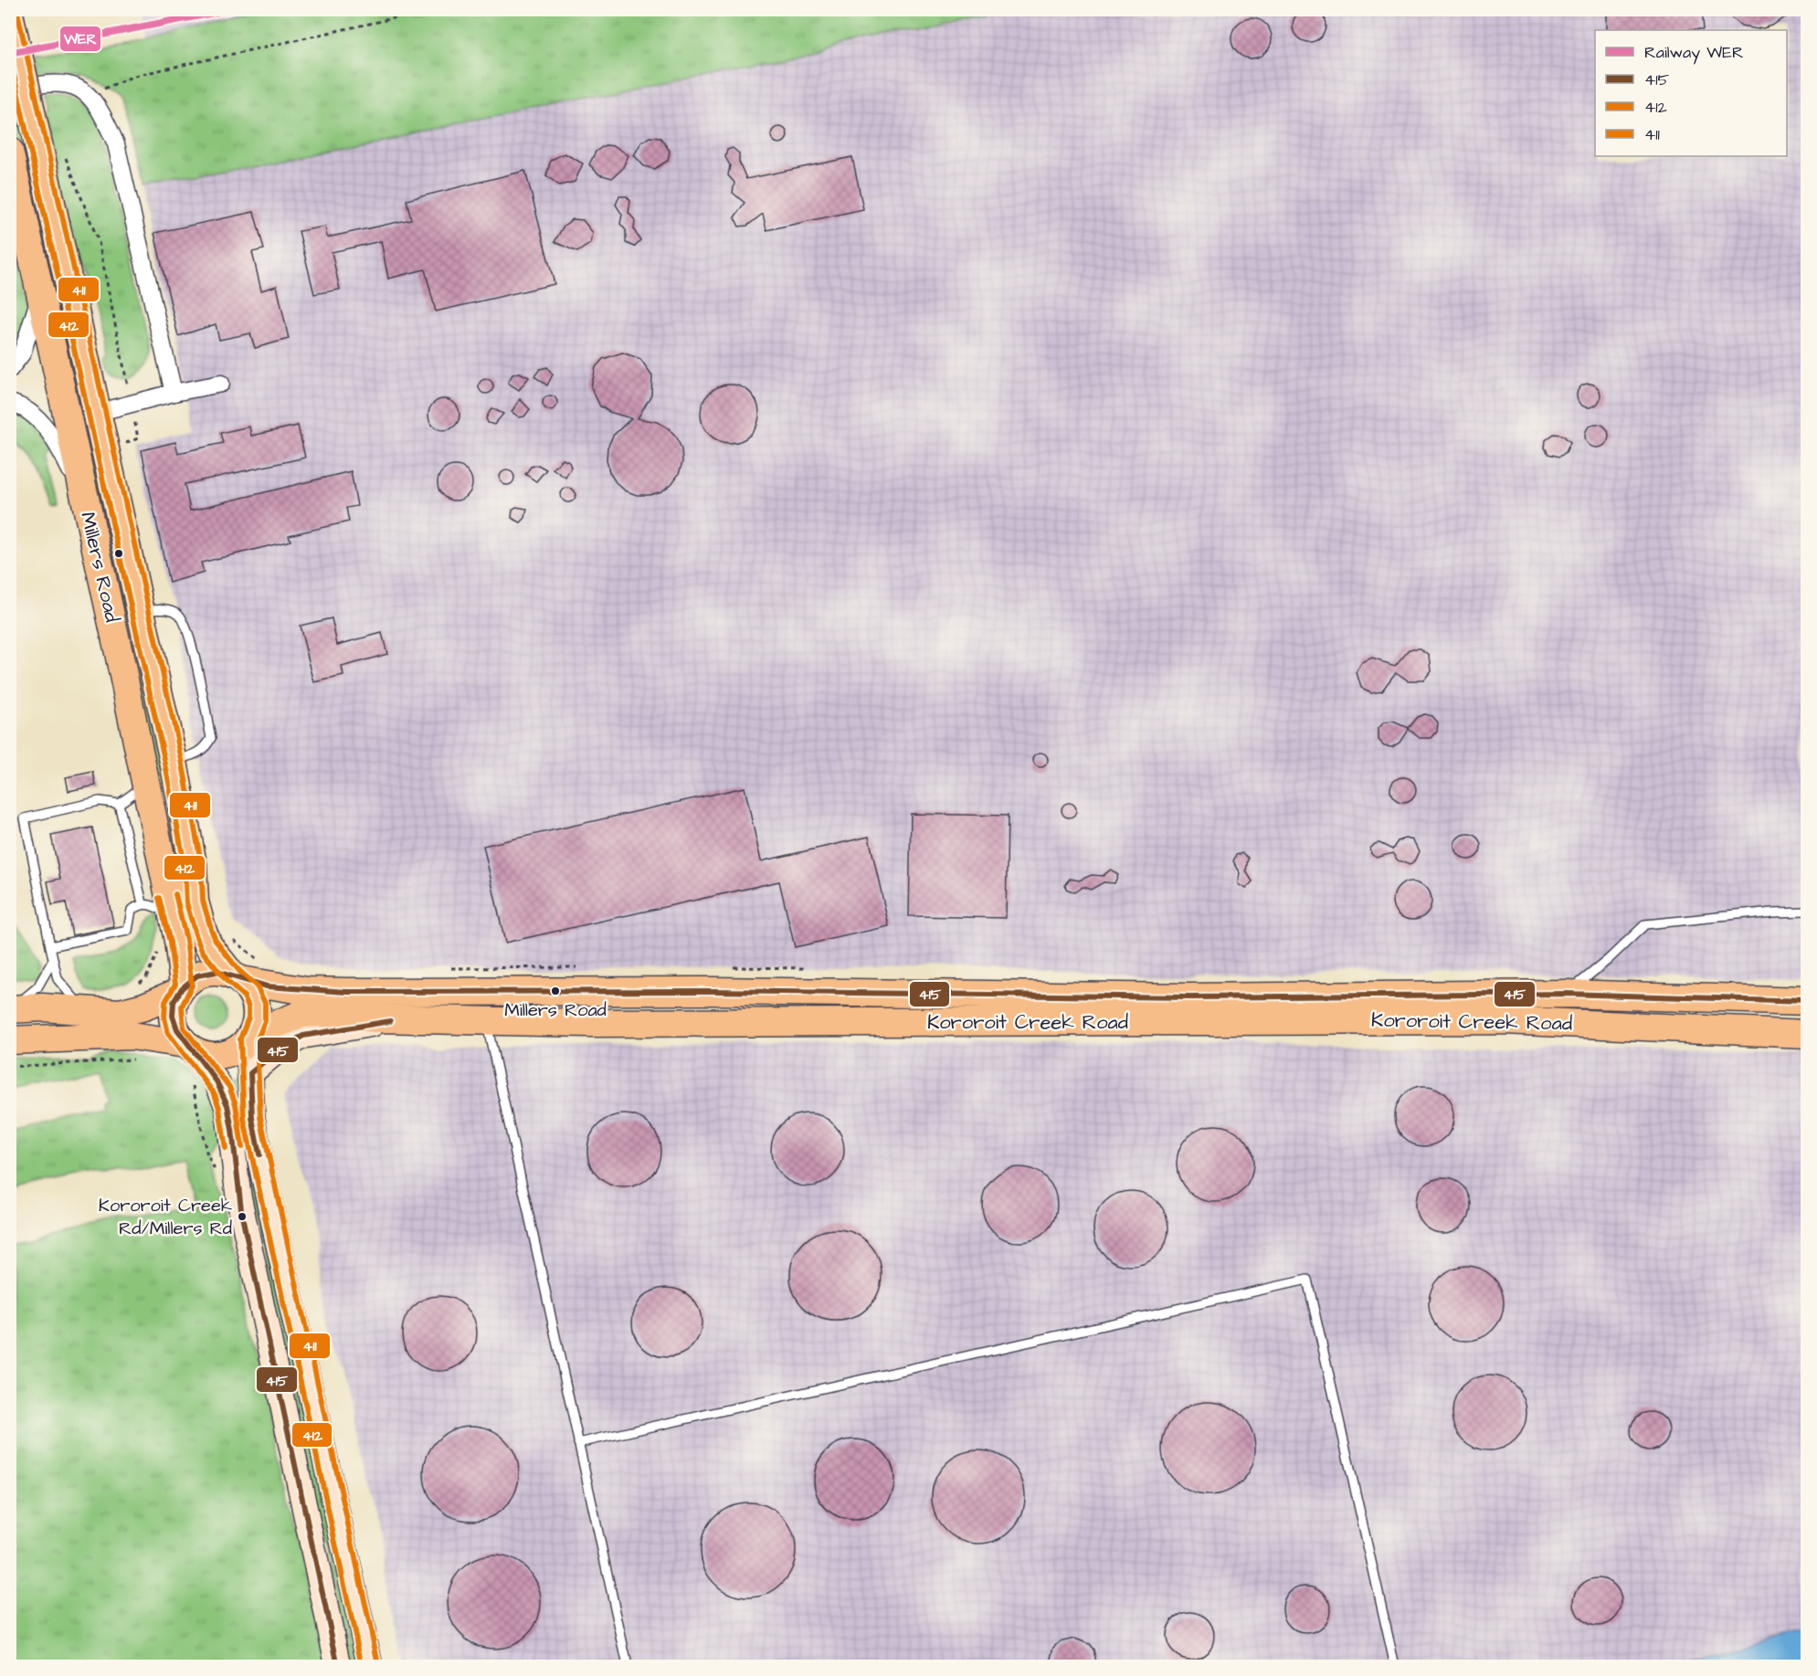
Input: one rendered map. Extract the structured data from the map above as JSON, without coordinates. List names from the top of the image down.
{
  "streets": {
    "main road": ["Millers Road", "Kororoit Creek Road"]
  },
  "crossings": [
    ["Millers Road", "Kororoit Creek Road"]
  ],
  "places": ["Millers Road", "Kororoit Creek Rd/Millers Rd"],
  "lines": [
    "rail line WER",
    "transit line 411",
    "transit line 412",
    "transit line 415"
  ],
  "legend": [
    "Railway WER",
    "415",
    "412",
    "411"
  ]
}
